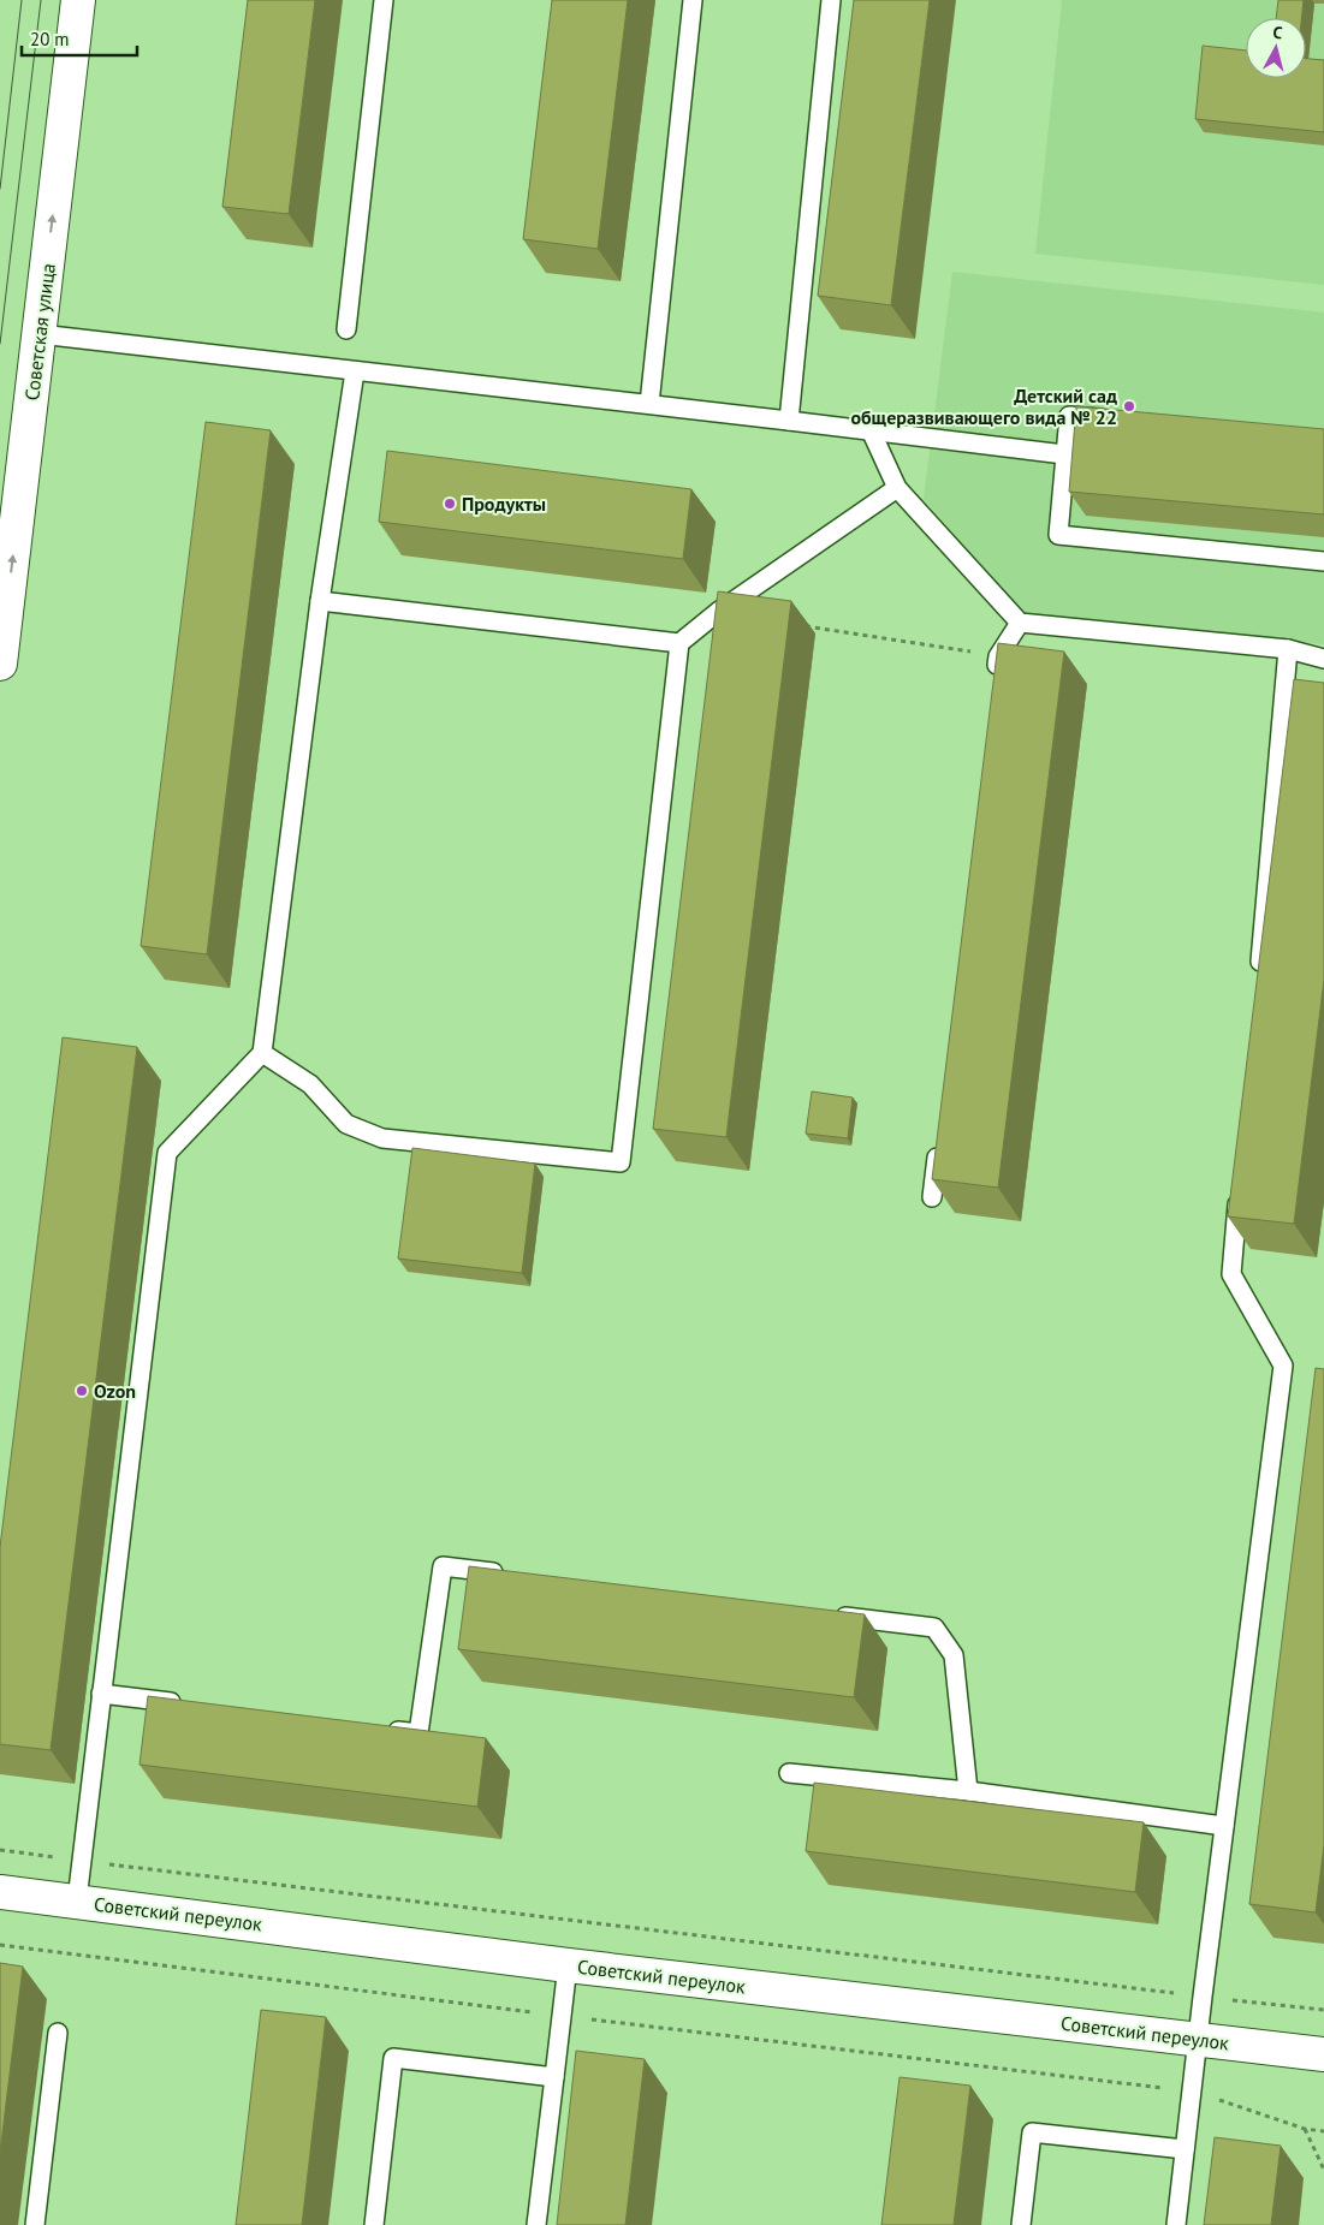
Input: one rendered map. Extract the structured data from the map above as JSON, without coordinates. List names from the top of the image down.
{
  "streets": {
    "street": ["Советская улица", "Советский переулок"]
  },
  "one_way": ["Советская улица"],
  "places": ["Детский сад общеразвивающего вида № 22", "Продукты", "Ozon"],
  "scale_bar": "20 m",
  "north": "top"
}
